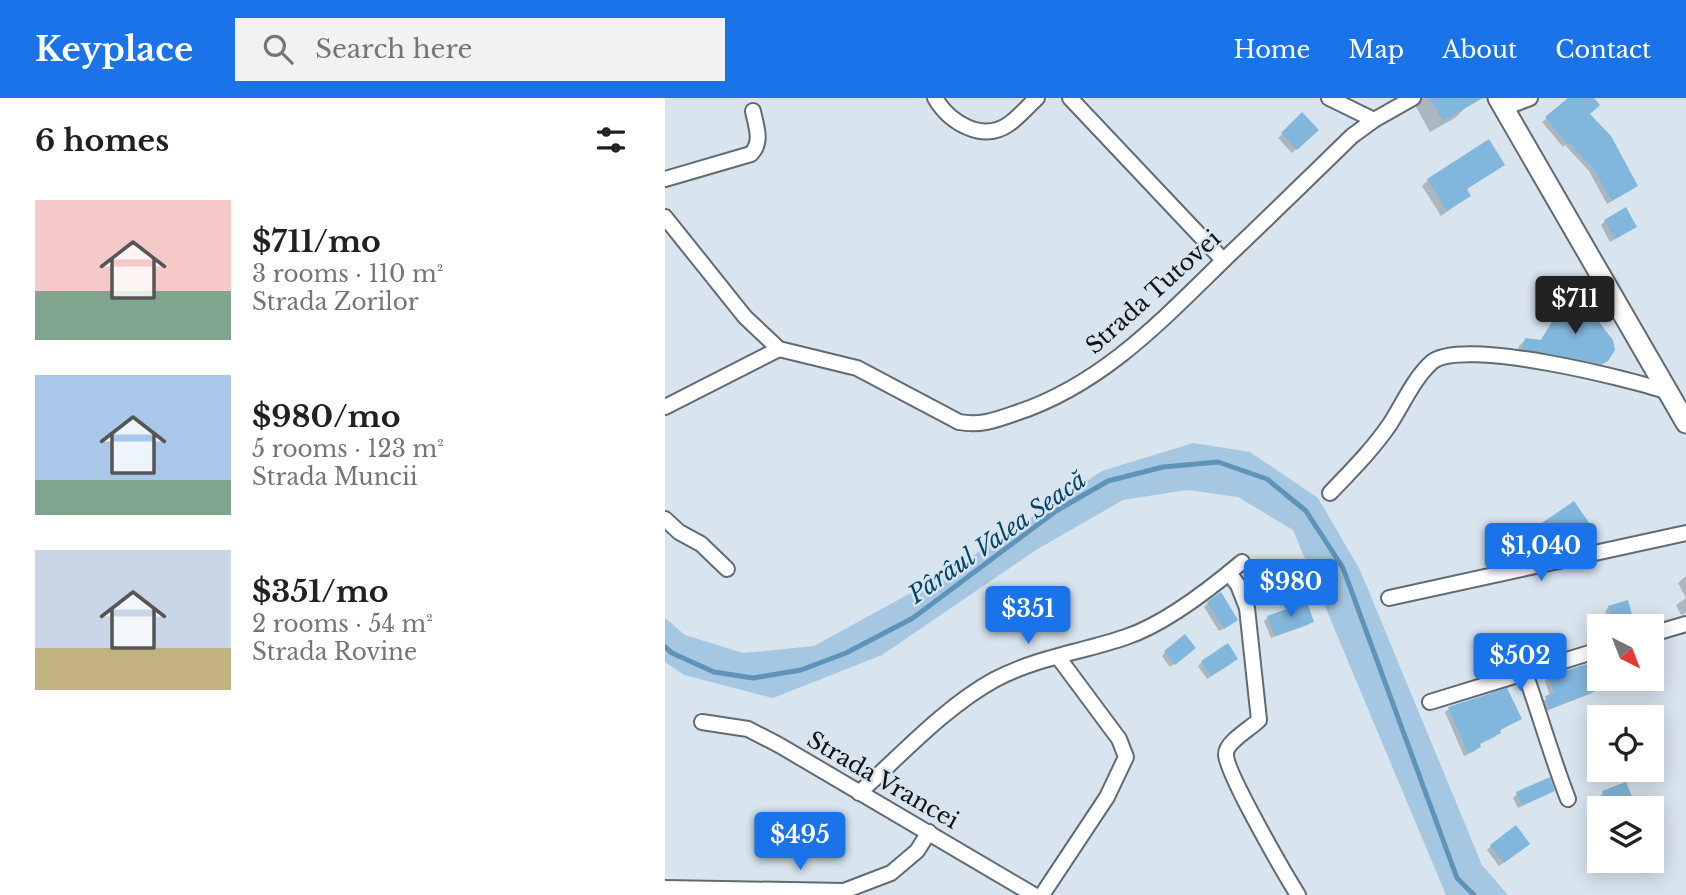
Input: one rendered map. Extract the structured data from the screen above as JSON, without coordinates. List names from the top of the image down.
{
  "streets": {
    "street": ["Strada Tutovei", "Strada Vrancei"]
  },
  "water": ["Pârâul Valea Seacă"],
  "north": "bottom right",
  "page": {
    "header": "Keyplace",
    "search": "Search here",
    "nav": [
      "Home",
      "Map",
      "About",
      "Contact"
    ],
    "heading": "6 homes",
    "list": [
      {
        "name": "$711/mo",
        "note": "3 rooms · 110 m² · Strada Zorilor"
      },
      {
        "name": "$980/mo",
        "note": "5 rooms · 123 m² · Strada Muncii"
      },
      {
        "name": "$351/mo",
        "note": "2 rooms · 54 m² · Strada Rovine"
      }
    ],
    "price": [
      "$711",
      "$1,040",
      "$980",
      "$351",
      "$502",
      "$495"
    ]
  }
}
